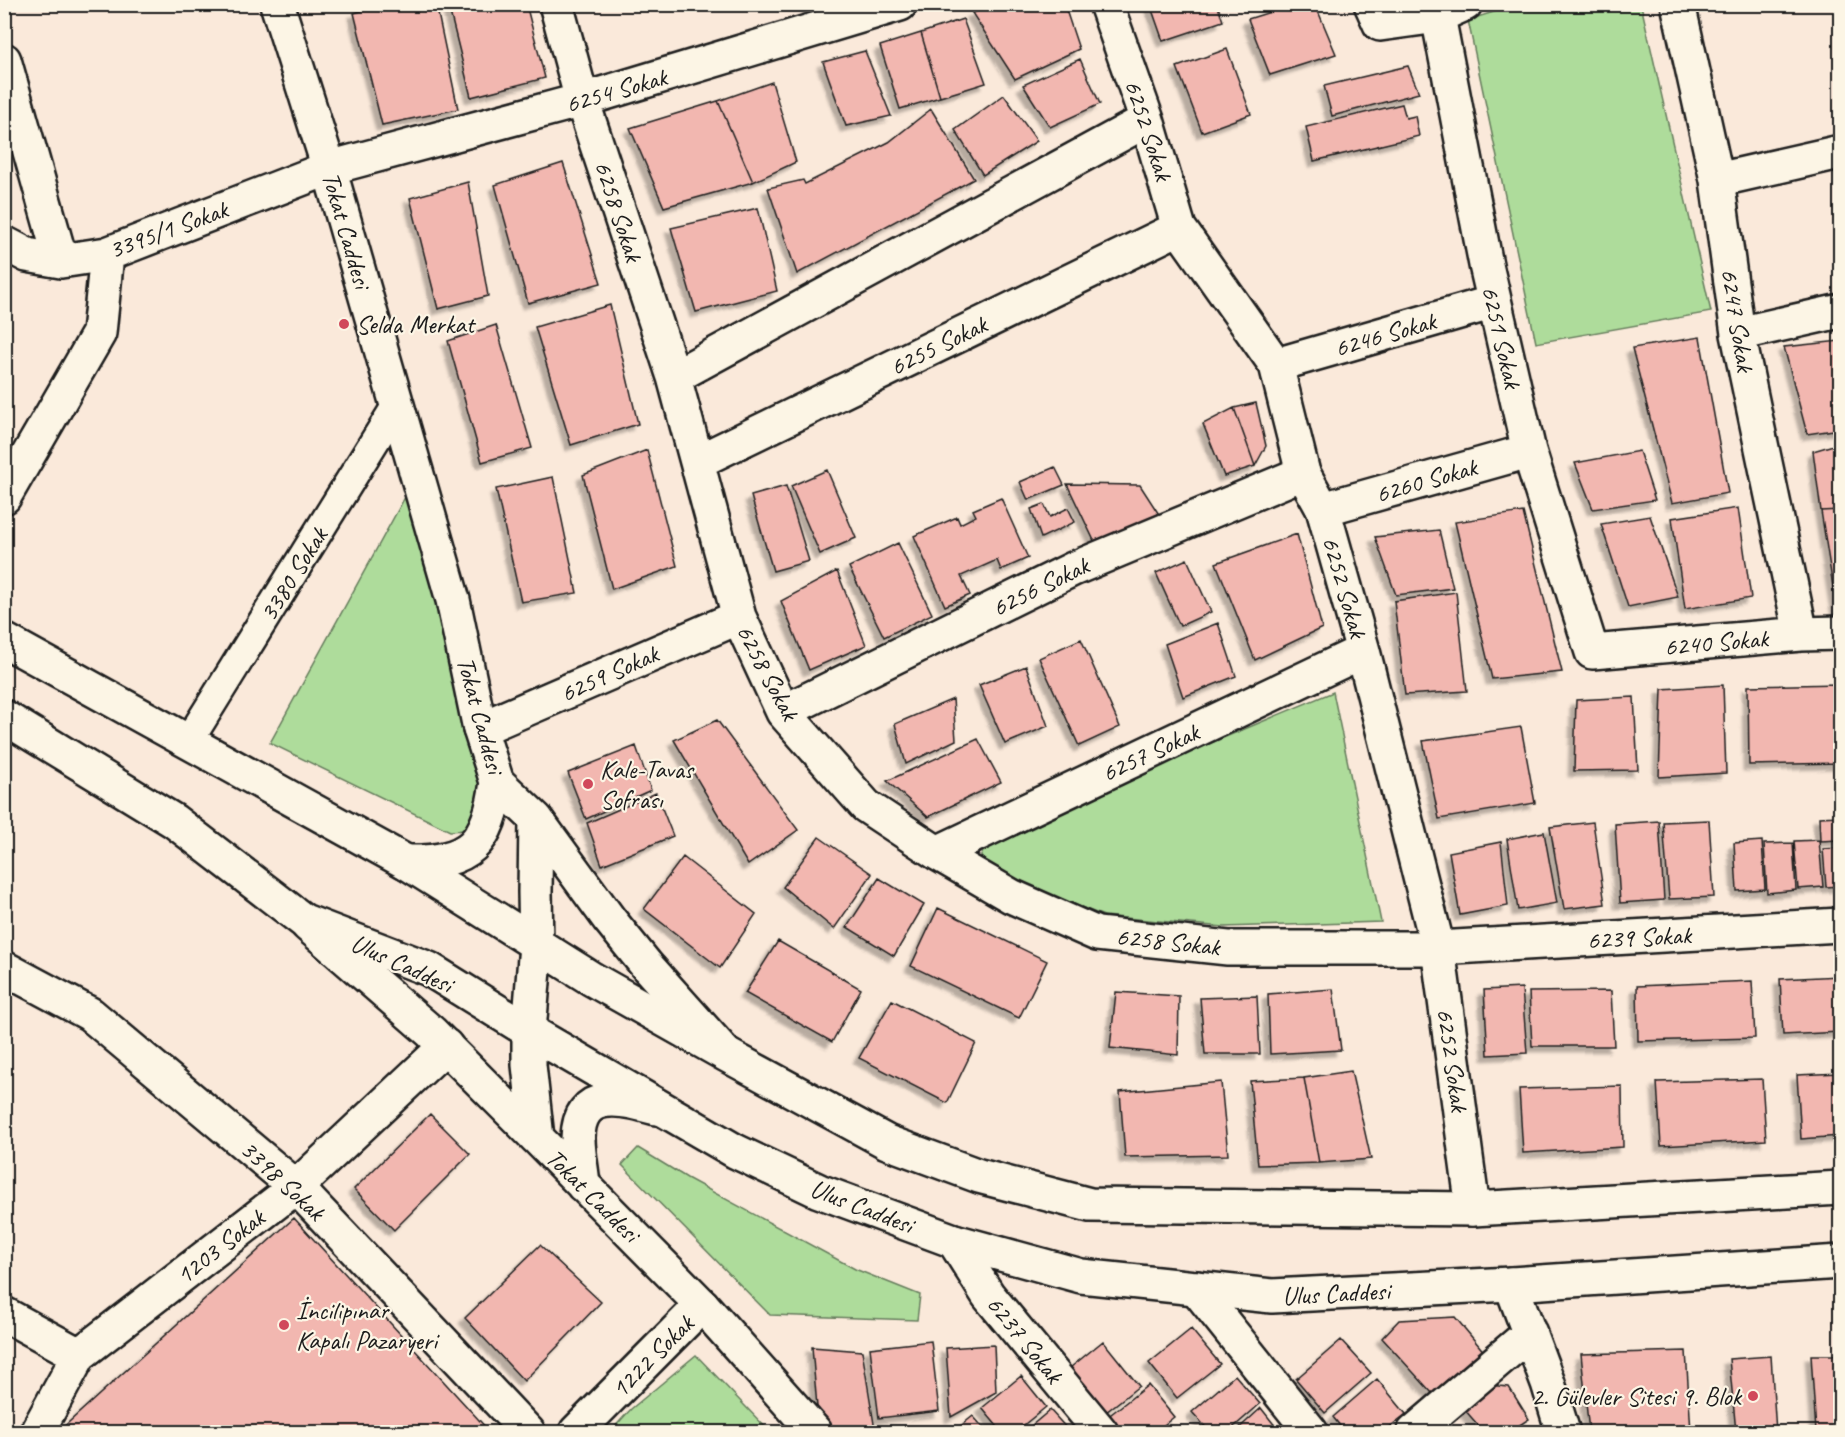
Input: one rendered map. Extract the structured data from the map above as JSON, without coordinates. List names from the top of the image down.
{
  "streets": {
    "street": [
      "6254 Sokak",
      "6252 Sokak",
      "6258 Sokak",
      "3395/1 Sokak",
      "Tokat Caddesi",
      "6247 Sokak",
      "6246 Sokak",
      "6251 Sokak",
      "6255 Sokak",
      "6260 Sokak",
      "3380 Sokak",
      "6256 Sokak",
      "6240 Sokak",
      "6259 Sokak",
      "6257 Sokak",
      "6239 Sokak",
      "Ulus Caddesi",
      "3398 Sokak",
      "1203 Sokak",
      "6237 Sokak",
      "1222 Sokak"
    ]
  },
  "crossings": [
    ["6254 Sokak", "6258 Sokak"],
    ["6254 Sokak", "3395/1 Sokak"],
    ["6254 Sokak", "Tokat Caddesi"],
    ["6252 Sokak", "6258 Sokak"],
    ["6252 Sokak", "6246 Sokak"],
    ["6252 Sokak", "6255 Sokak"],
    ["6252 Sokak", "6260 Sokak"],
    ["6252 Sokak", "6256 Sokak"],
    ["6252 Sokak", "6257 Sokak"],
    ["6252 Sokak", "6239 Sokak"],
    ["6258 Sokak", "6255 Sokak"],
    ["6258 Sokak", "6256 Sokak"],
    ["6258 Sokak", "6259 Sokak"],
    ["6258 Sokak", "6257 Sokak"],
    ["6258 Sokak", "6239 Sokak"],
    ["3395/1 Sokak", "Tokat Caddesi"],
    ["Tokat Caddesi", "3380 Sokak"],
    ["Tokat Caddesi", "6259 Sokak"],
    ["Tokat Caddesi", "Ulus Caddesi"],
    ["Tokat Caddesi", "1222 Sokak"],
    ["6247 Sokak", "6240 Sokak"],
    ["6246 Sokak", "6251 Sokak"],
    ["6251 Sokak", "6260 Sokak"],
    ["6251 Sokak", "6240 Sokak"],
    ["Ulus Caddesi", "6237 Sokak"],
    ["3398 Sokak", "1203 Sokak"]
  ],
  "places": [
    "Selda Merkat",
    "Kale-Tavas Sofrası",
    "İncilipınar Kapalı Pazaryeri",
    "2. Gülevler Sitesi 9. Blok"
  ]
}
